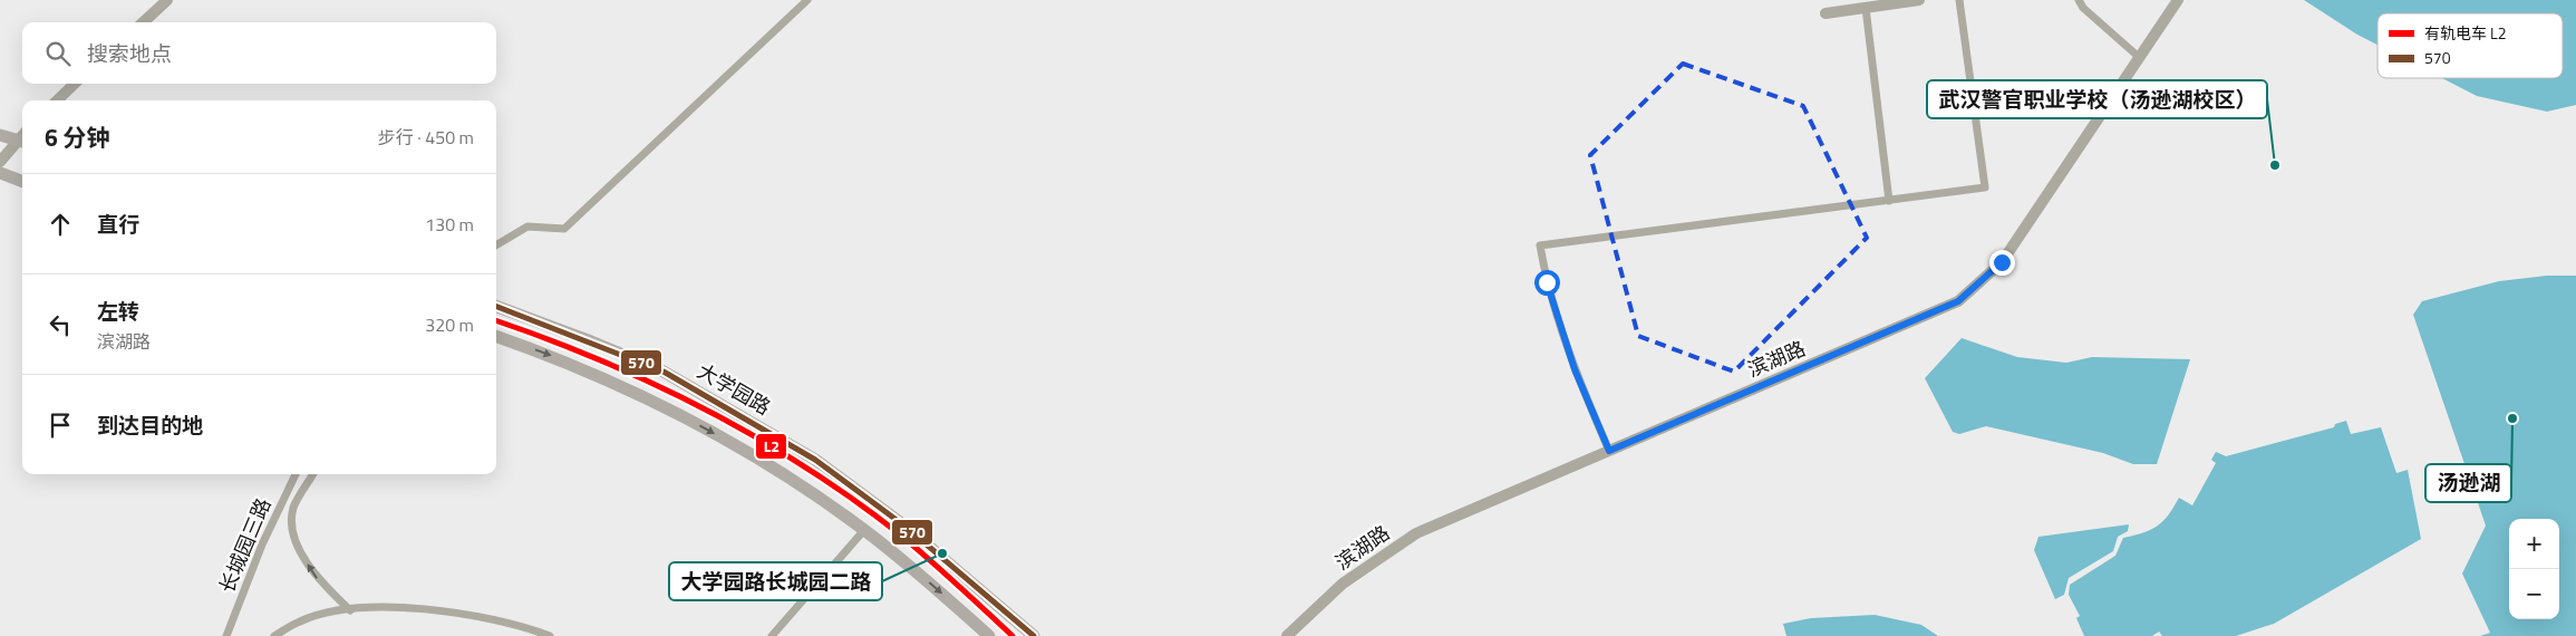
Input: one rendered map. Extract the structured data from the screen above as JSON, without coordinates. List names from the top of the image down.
{
  "streets": {
    "main road": ["大学园路"],
    "street": ["滨湖路", "长城园三路"]
  },
  "one_way": ["长城园三路"],
  "places": ["武汉警官职业学校（汤逊湖校区）", "汤逊湖", "大学园路长城园二路"],
  "lines": ["transit line 570", "tram line L2"],
  "legend": ["有轨电车 L2", "570"],
  "page": {
    "search": "搜索地点",
    "heading": ["6 分钟", "步行 · 450 m"],
    "list": [
      ["直行", "130 m"],
      ["左转", "滨湖路", "320 m"],
      "到达目的地"
    ],
    "map_buttons": ["+", "−"]
  }
}
